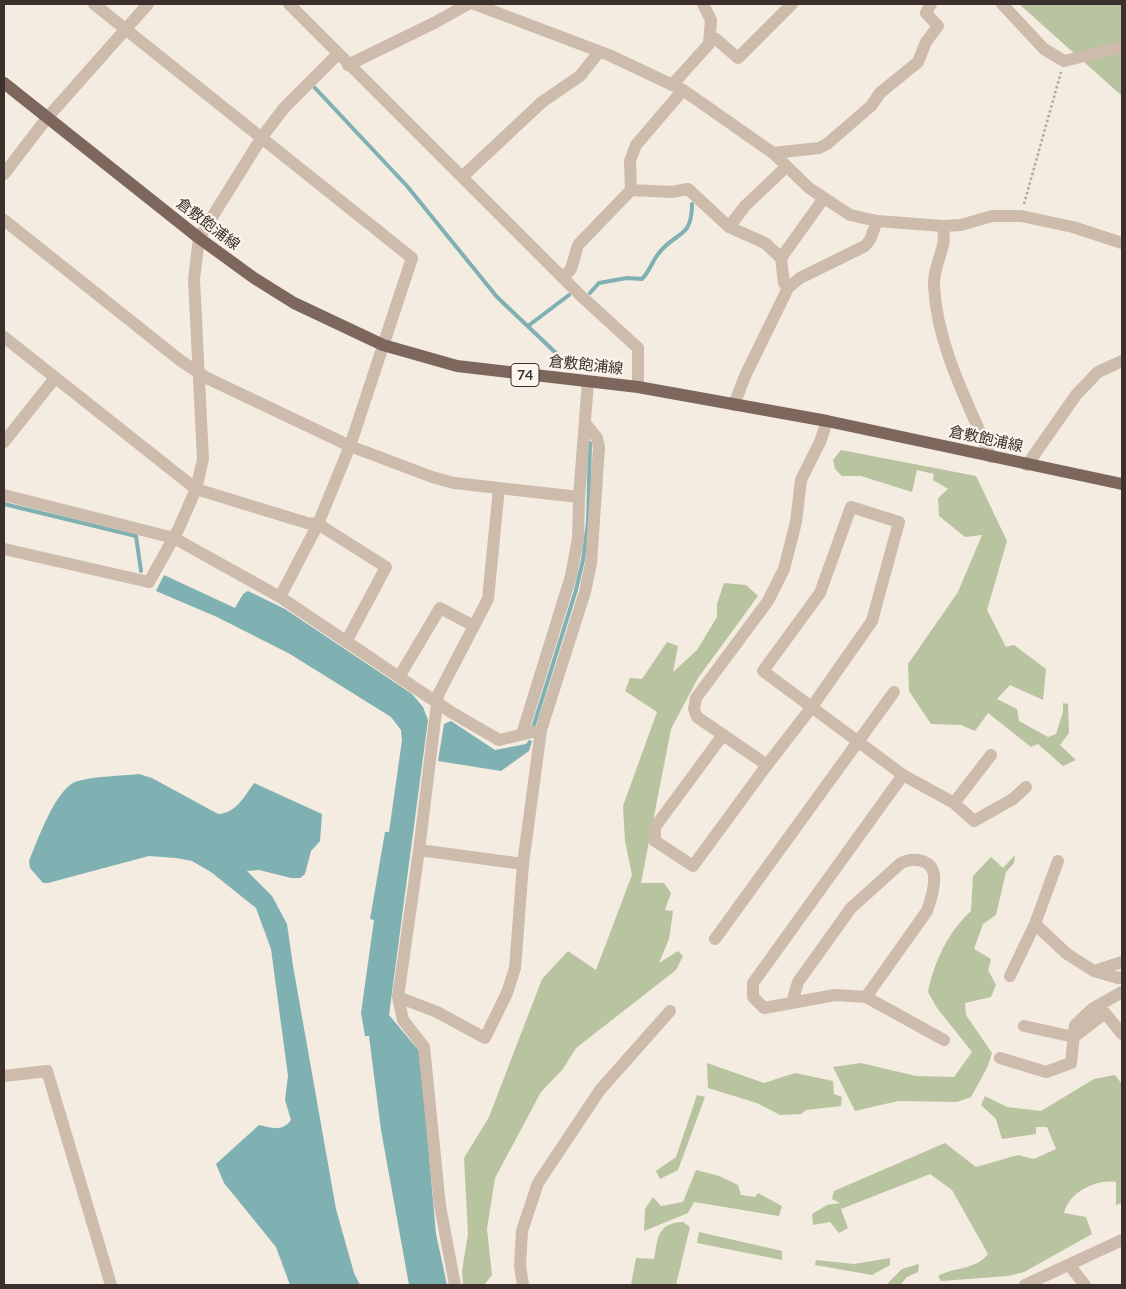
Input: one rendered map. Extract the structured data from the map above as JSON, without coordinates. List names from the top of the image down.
{
  "streets": {
    "main road": ["倉敷飽浦線", "74"]
  }
}
